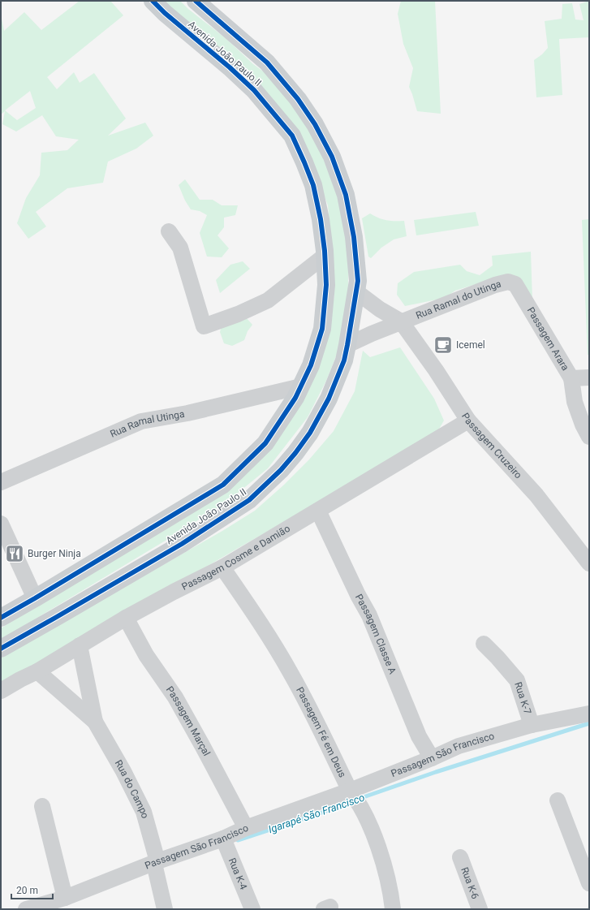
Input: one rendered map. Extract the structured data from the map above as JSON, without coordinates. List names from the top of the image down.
{
  "streets": {
    "main road": ["Avenida João Paulo II"],
    "street": [
      "Rua Ramal do Utinga",
      "Passagem Arara",
      "Rua Ramal Utinga",
      "Passagem Cruzeiro",
      "Passagem Cosme e Damião",
      "Passagem Classe A",
      "Rua K-7",
      "Passagem Marçal",
      "Passagem Fé em Deus",
      "Passagem São Francisco",
      "Rua do Campo",
      "Rua K-4",
      "Rua K-6"
    ]
  },
  "crossings": [
    ["Avenida João Paulo II", "Rua Ramal do Utinga"],
    ["Avenida João Paulo II", "Rua Ramal Utinga"],
    ["Rua Ramal do Utinga", "Passagem Arara"],
    ["Rua Ramal do Utinga", "Passagem Cruzeiro"],
    ["Passagem Cruzeiro", "Passagem Cosme e Damião"],
    ["Passagem Cosme e Damião", "Passagem Classe A"],
    ["Passagem Cosme e Damião", "Passagem Marçal"],
    ["Passagem Cosme e Damião", "Passagem Fé em Deus"],
    ["Passagem Cosme e Damião", "Rua do Campo"],
    ["Passagem Classe A", "Passagem São Francisco"],
    ["Rua K-7", "Passagem São Francisco"],
    ["Passagem Marçal", "Passagem São Francisco"],
    ["Passagem Fé em Deus", "Passagem São Francisco"],
    ["Passagem São Francisco", "Rua do Campo"],
    ["Passagem São Francisco", "Rua K-4"]
  ],
  "water": ["Igarapé São Francisco"],
  "places": {
    "cafe": ["Icemel"],
    "restaurant": ["Burger Ninja"]
  },
  "scale_bar": "20 m"
}
